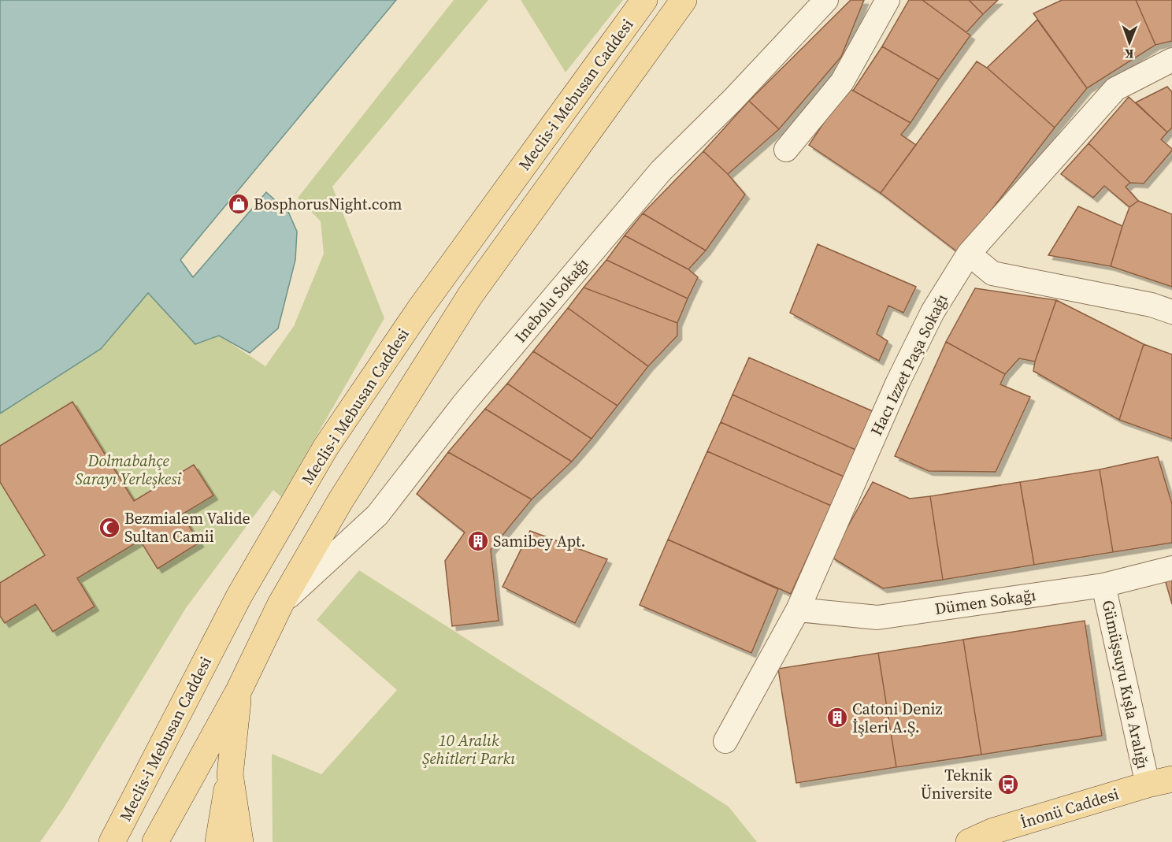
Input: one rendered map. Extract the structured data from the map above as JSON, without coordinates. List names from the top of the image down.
{
  "streets": {
    "main road": ["Meclis-i Mebusan Caddesi", "İnonü Caddesi"],
    "street": [
      "Inebolu Sokağı",
      "Hacı Izzet Paşa Sokağı",
      "Dümen Sokağı",
      "Gümüşsuyu Kışla Aralığı"
    ]
  },
  "crossings": [
    ["Meclis-i Mebusan Caddesi", "Inebolu Sokağı"],
    ["Hacı Izzet Paşa Sokağı", "Dümen Sokağı"],
    ["Dümen Sokağı", "Gümüşsuyu Kışla Aralığı"],
    ["Gümüşsuyu Kışla Aralığı", "İnonü Caddesi"]
  ],
  "parks": ["Dolmabahçe Sarayı Yerleşkesi", "10 Aralık Şehitleri Parkı"],
  "places": {
    "shop": ["BosphorusNight.com"],
    "mosque": ["Bezmialem Valide Sultan Camii"],
    "building": ["Samibey Apt.", "Catoni Deniz İşleri A.Ş."],
    "bus stop": ["Teknik Üniversite"]
  },
  "north": "bottom"
}
